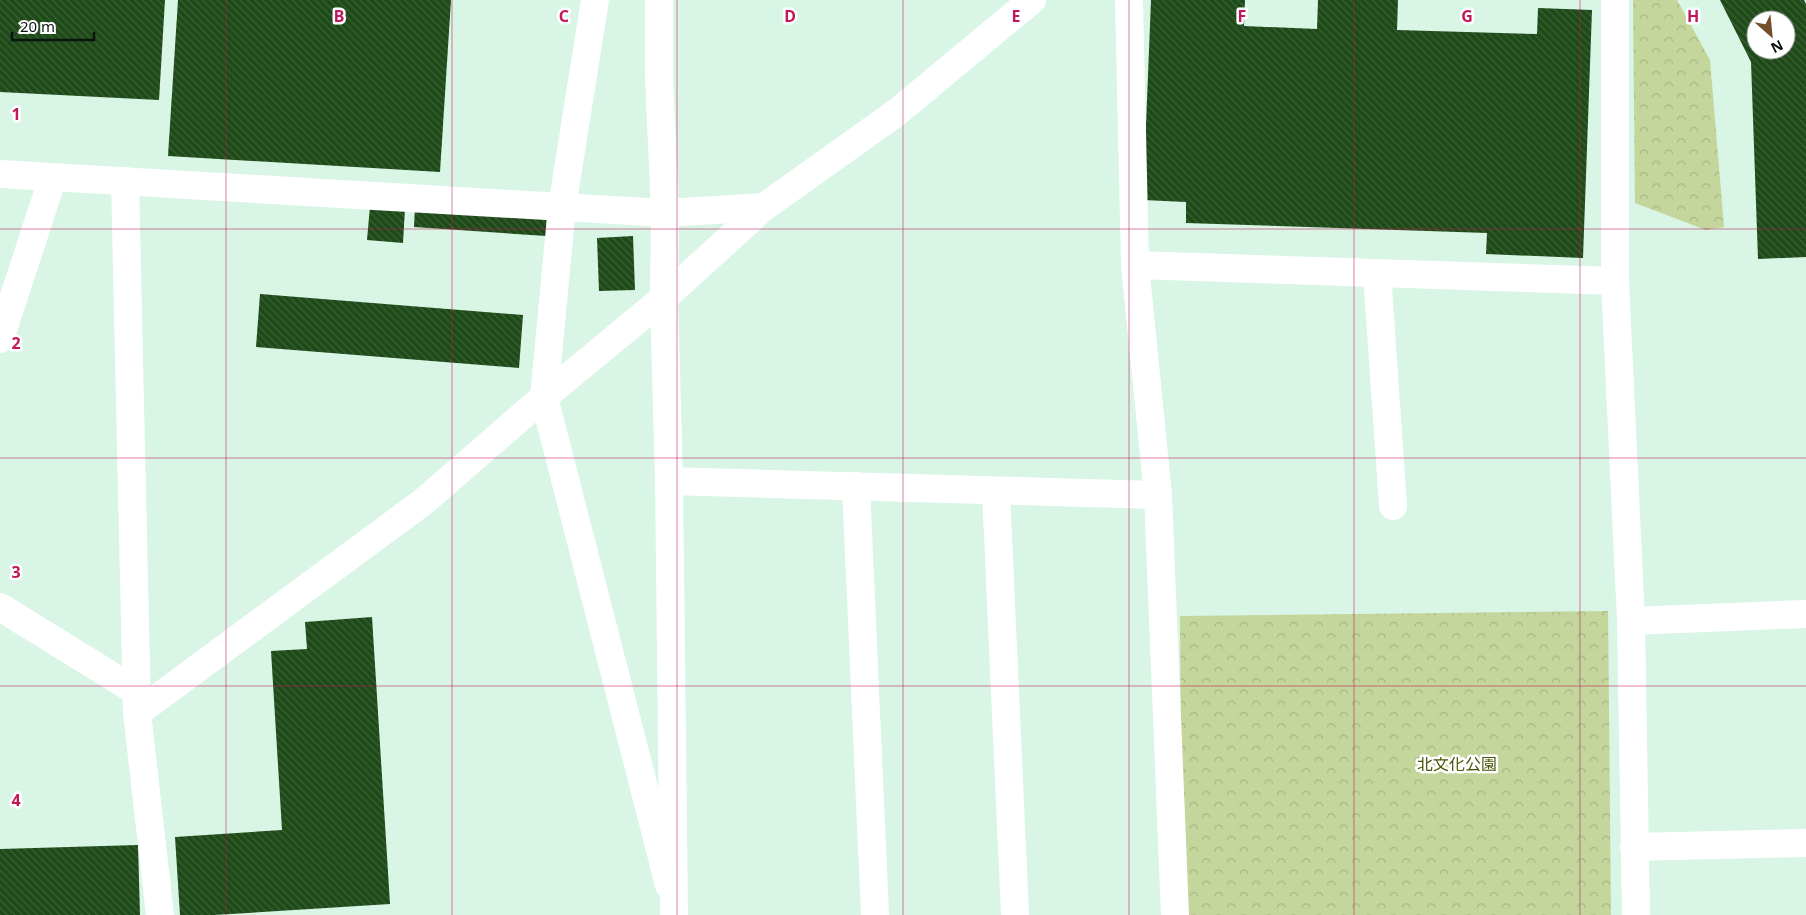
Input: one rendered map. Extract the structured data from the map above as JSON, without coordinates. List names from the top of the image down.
{
  "parks": ["北文化公園"],
  "scale_bar": "20 m",
  "north": "bottom right",
  "grid": {
    "columns": [
      "B",
      "C",
      "D",
      "E",
      "F",
      "G",
      "H"
    ],
    "rows": [
      "1",
      "2",
      "3",
      "4"
    ]
  }
}
